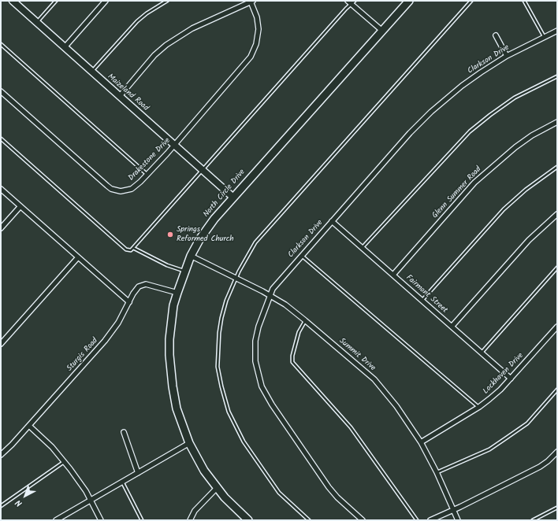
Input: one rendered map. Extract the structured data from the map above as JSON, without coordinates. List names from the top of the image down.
{
  "streets": {
    "main road": ["Maizeland Road", "North Circle Drive"],
    "street": [
      "Clarkson Drive",
      "Drakestone Drive",
      "Glenn Summer Road",
      "Fairmont Street",
      "Sturgis Road",
      "Summit Drive",
      "Lockhaven Drive"
    ]
  },
  "crossings": [
    ["Clarkson Drive", "Fairmont Street"],
    ["Clarkson Drive", "Summit Drive"],
    ["Maizeland Road", "Drakestone Drive"],
    ["Maizeland Road", "North Circle Drive"],
    ["Glenn Summer Road", "Fairmont Street"],
    ["North Circle Drive", "Sturgis Road"],
    ["North Circle Drive", "Summit Drive"],
    ["Fairmont Street", "Lockhaven Drive"],
    ["Summit Drive", "Lockhaven Drive"]
  ],
  "places": ["Springs Reformed Church"],
  "north": "bottom left"
}
